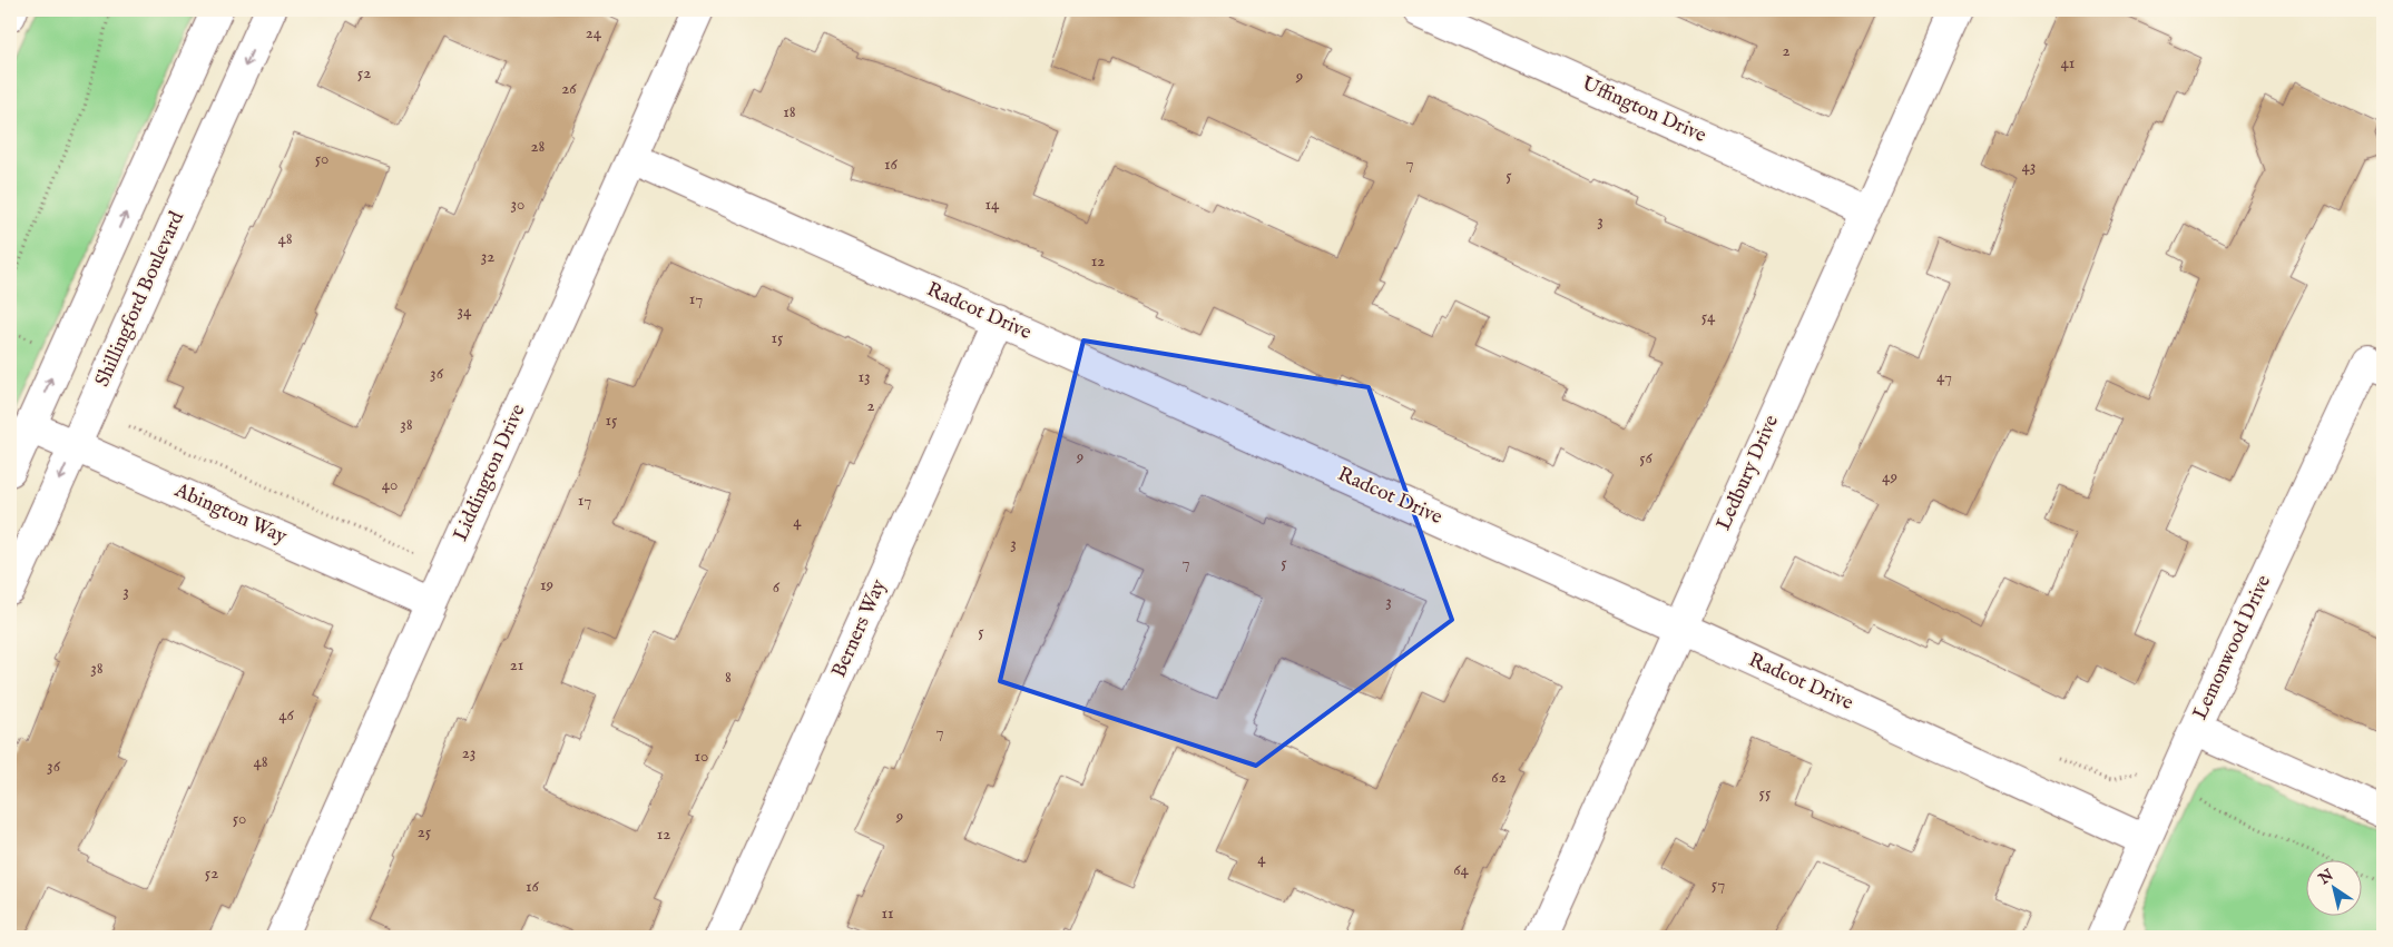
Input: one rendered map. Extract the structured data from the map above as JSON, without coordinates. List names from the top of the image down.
{
  "streets": {
    "street": [
      "Uffington Drive",
      "Shillingford Boulevard",
      "Radcot Drive",
      "Liddington Drive",
      "Ledbury Drive",
      "Abington Way",
      "Berners Way",
      "Lemonwood Drive"
    ]
  },
  "crossings": [
    ["Uffington Drive", "Ledbury Drive"],
    ["Shillingford Boulevard", "Abington Way"],
    ["Radcot Drive", "Liddington Drive"],
    ["Radcot Drive", "Ledbury Drive"],
    ["Radcot Drive", "Berners Way"],
    ["Radcot Drive", "Lemonwood Drive"],
    ["Liddington Drive", "Abington Way"]
  ],
  "house_numbers": [
    "24",
    "2",
    "41",
    "52",
    "9",
    "26",
    "18",
    "28",
    "50",
    "7",
    "16",
    "43",
    "5",
    "30",
    "14",
    "3",
    "48",
    "32",
    "12",
    "17",
    "34",
    "54",
    "15",
    "36",
    "13",
    "47",
    "2",
    "15",
    "38",
    "9",
    "56",
    "49",
    "40",
    "17",
    "4",
    "3",
    "7",
    "5",
    "19",
    "6",
    "3",
    "3",
    "5",
    "21",
    "38",
    "8",
    "46",
    "7",
    "23",
    "10",
    "48",
    "36",
    "62",
    "55",
    "9",
    "50",
    "25",
    "12",
    "4",
    "64",
    "52",
    "57",
    "16",
    "11"
  ],
  "north": "top left"
}
